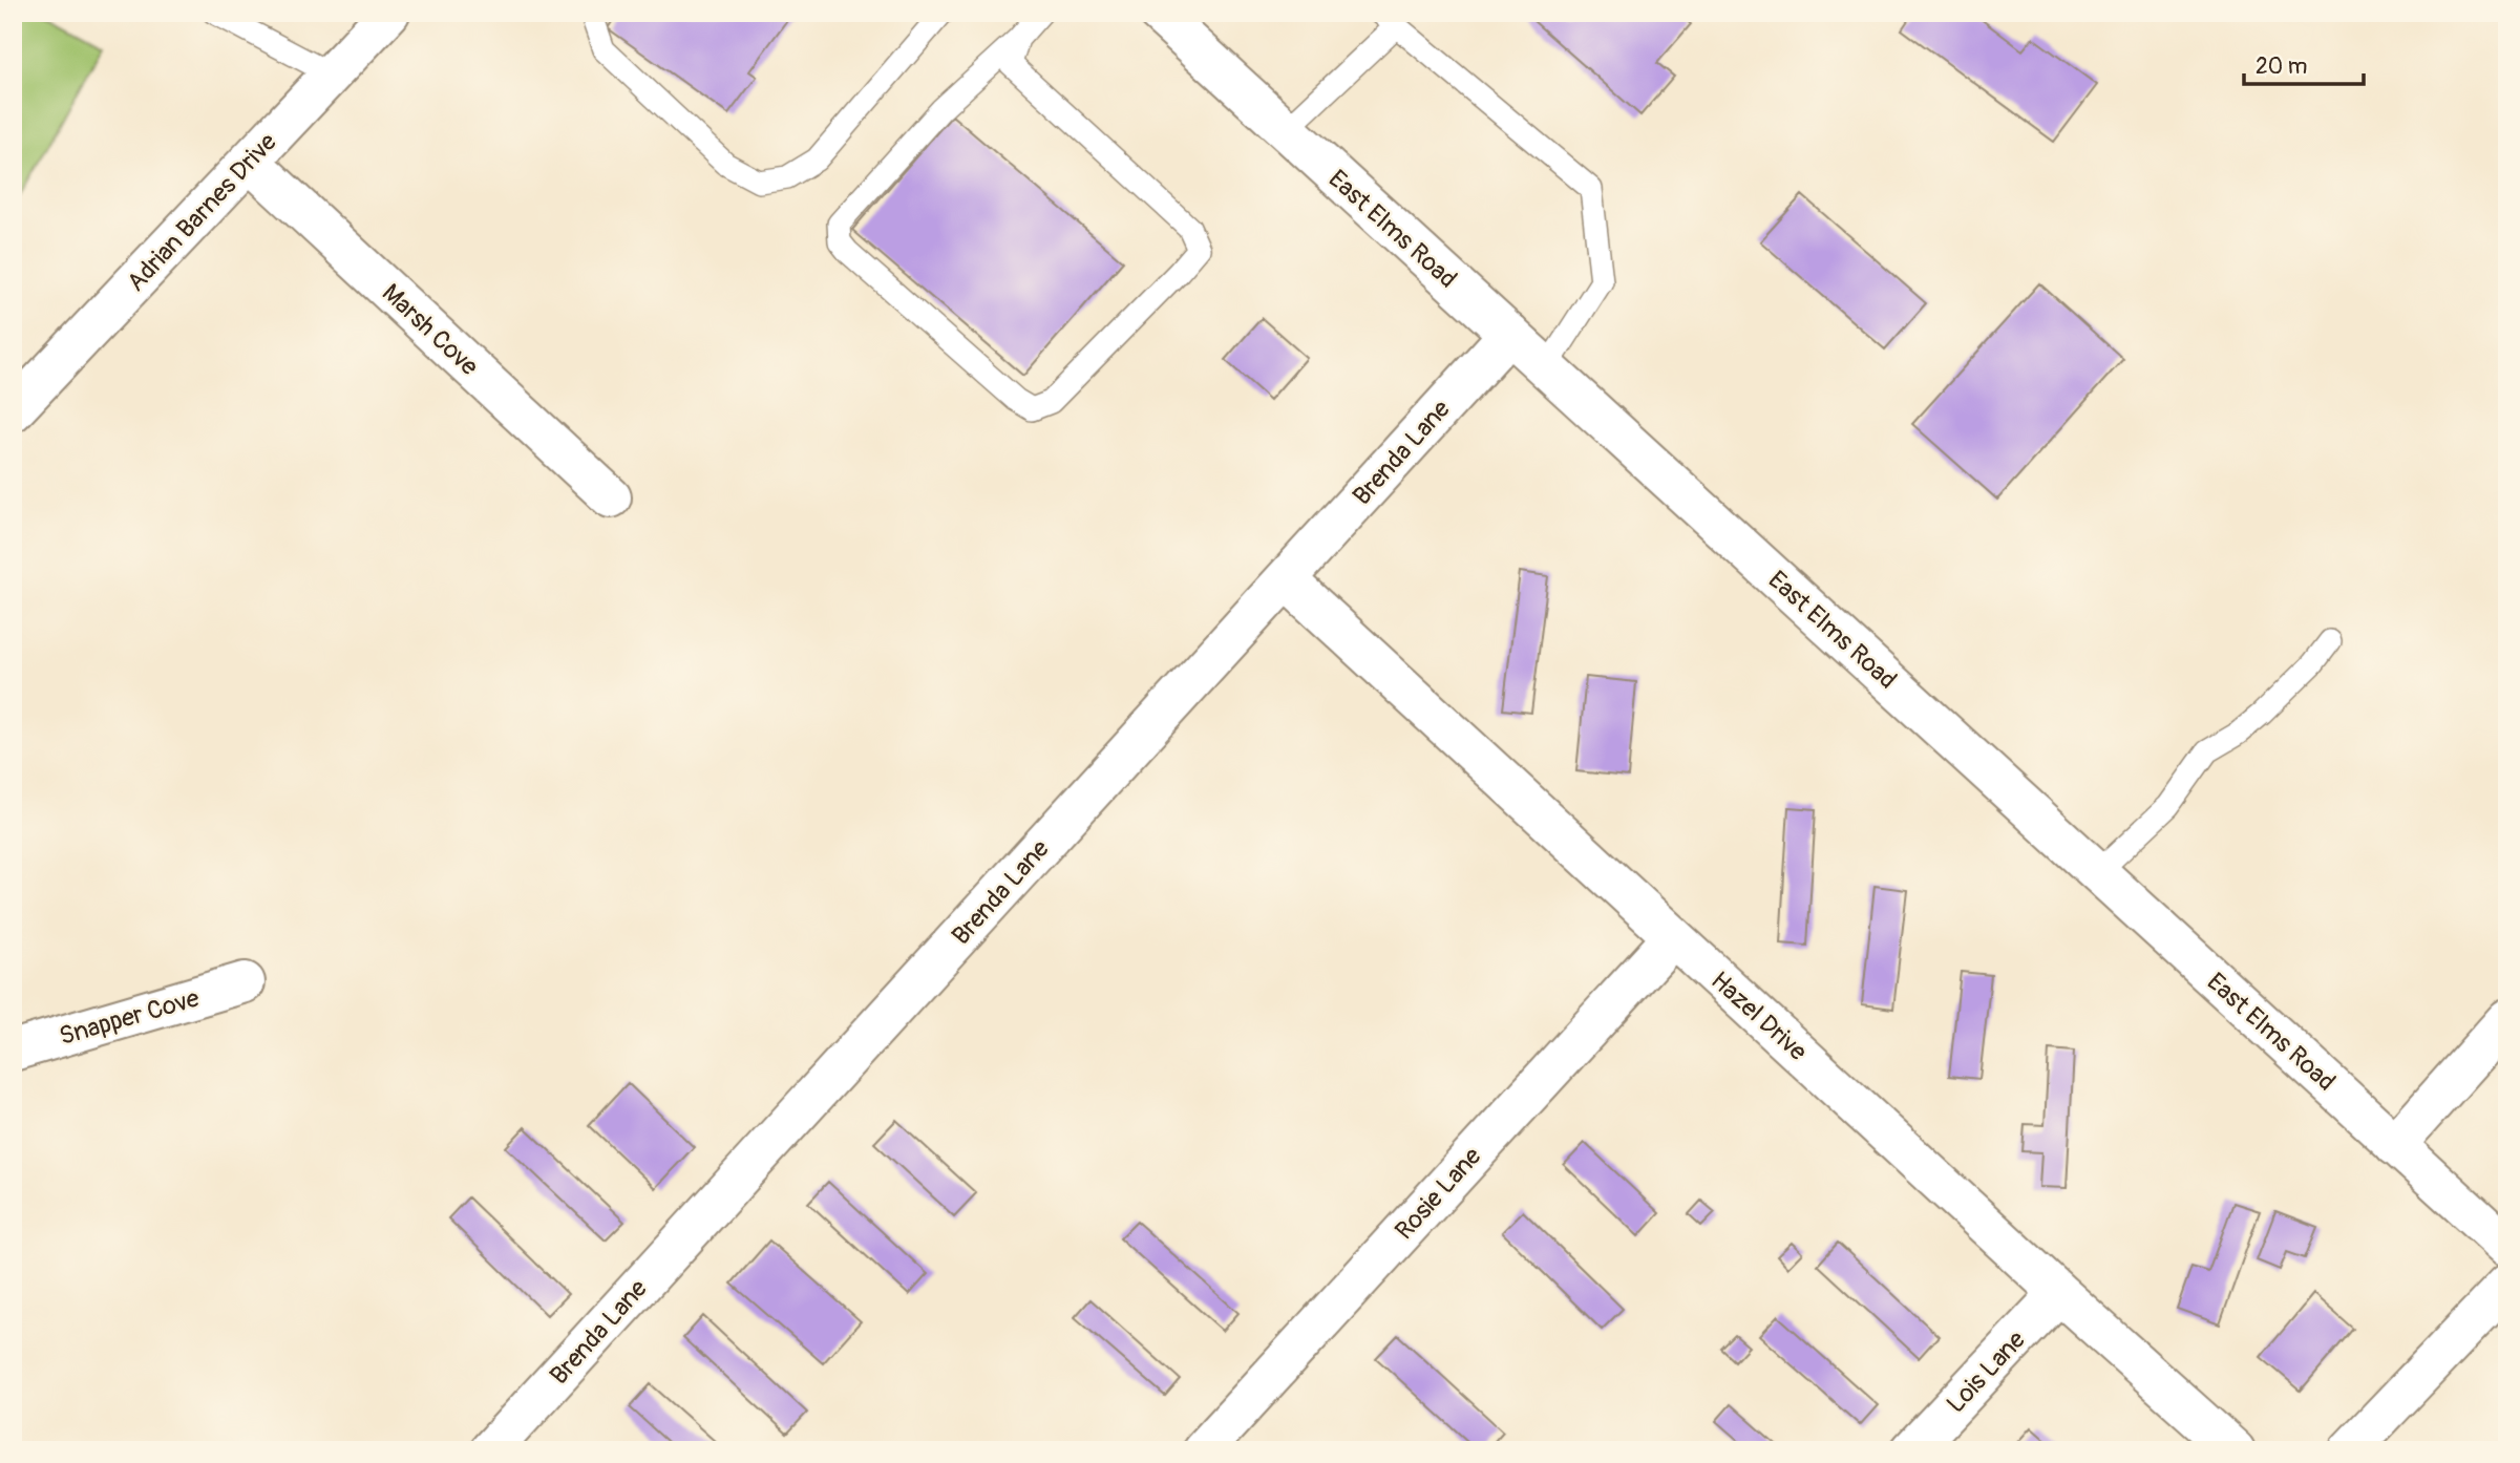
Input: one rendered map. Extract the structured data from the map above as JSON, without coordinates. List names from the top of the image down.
{
  "streets": {
    "street": [
      "Adrian Barnes Drive",
      "East Elms Road",
      "Marsh Cove",
      "Brenda Lane",
      "Hazel Drive",
      "Snapper Cove",
      "Rosie Lane",
      "Lois Lane"
    ]
  },
  "crossings": [
    ["Adrian Barnes Drive", "Marsh Cove"],
    ["East Elms Road", "Brenda Lane"],
    ["Brenda Lane", "Hazel Drive"],
    ["Hazel Drive", "Rosie Lane"],
    ["Hazel Drive", "Lois Lane"]
  ],
  "scale_bar": "20 m"
}
